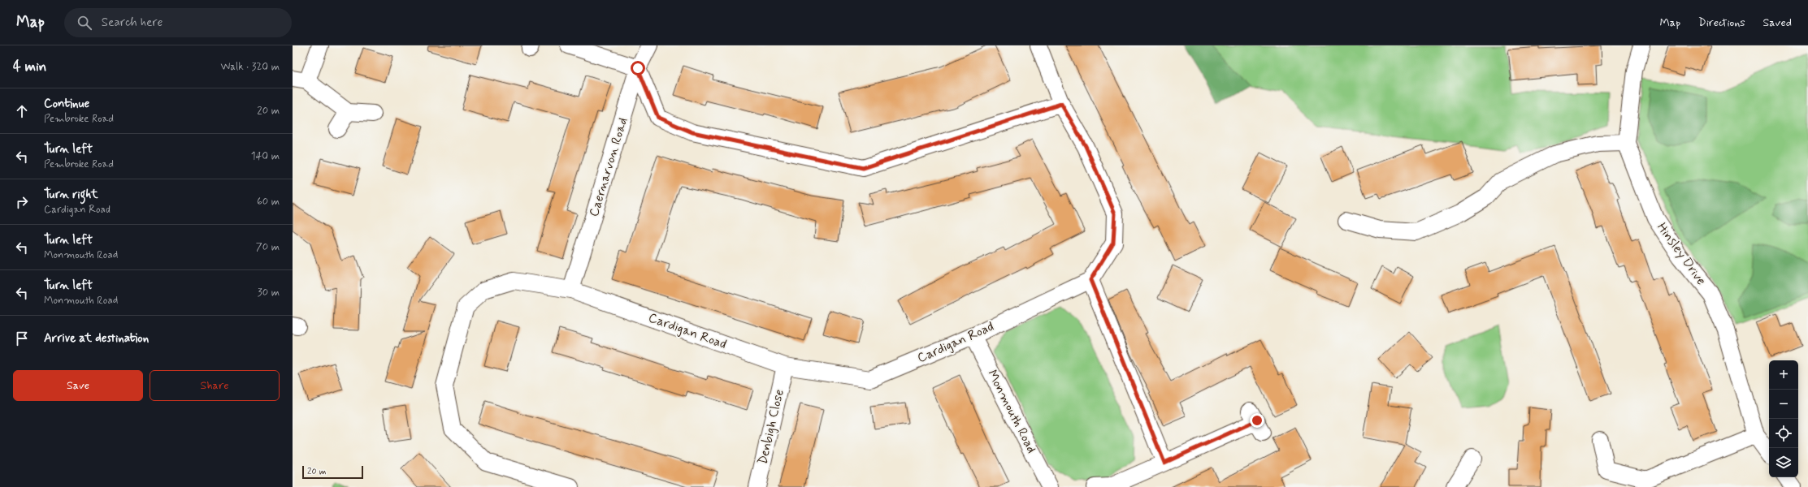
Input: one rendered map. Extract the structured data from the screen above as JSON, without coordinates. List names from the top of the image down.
{
  "streets": {
    "street": [
      "Caernarvon Road",
      "Hinsley Drive",
      "Cardigan Road",
      "Monmouth Road",
      "Denbigh Close"
    ]
  },
  "crossings": [
    ["Caernarvon Road", "Cardigan Road"],
    ["Cardigan Road", "Monmouth Road"],
    ["Cardigan Road", "Denbigh Close"]
  ],
  "scale_bar": "20 m",
  "page": {
    "header": "Map",
    "search": "Search here",
    "nav": ["Map", "Directions", "Saved"],
    "heading": ["4 min", "Walk · 320 m"],
    "list": [
      ["Continue", "Pembroke Road", "20 m"],
      ["Turn left", "Pembroke Road", "140 m"],
      ["Turn right", "Cardigan Road", "60 m"],
      ["Turn left", "Monmouth Road", "70 m"],
      ["Turn left", "Monmouth Road", "30 m"],
      "Arrive at destination"
    ],
    "buttons": ["Save", "Share"],
    "map_buttons": ["+", "−"],
    "scale": "20 m"
  }
}
